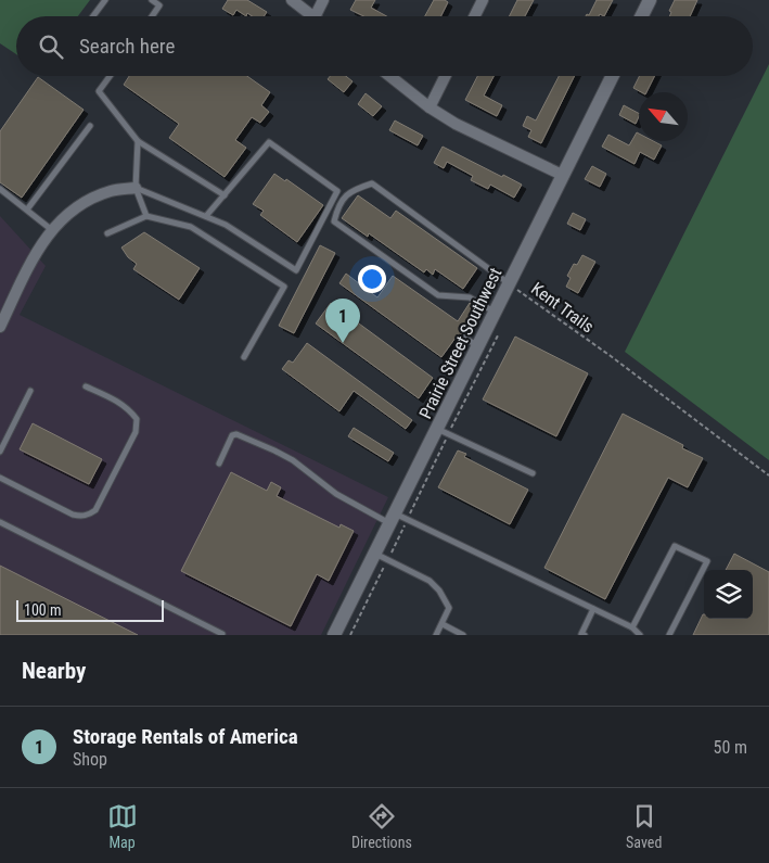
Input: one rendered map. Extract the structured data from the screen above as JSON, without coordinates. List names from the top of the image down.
{
  "streets": {
    "street": ["Prairie Street Southwest"],
    "path": ["Kent Trails"]
  },
  "crossings": [
    ["Kent Trails", "Prairie Street Southwest"]
  ],
  "scale_bar": "100 m",
  "north": "top left",
  "page": {
    "search": "Search here",
    "pins": "1",
    "scale": "100 m",
    "heading": "Nearby",
    "list": [
      {
        "mark": "1",
        "name": "Storage Rentals of America",
        "note": "Shop",
        "value": "50 m"
      }
    ],
    "nav": ["Map", "Directions", "Saved"]
  }
}
